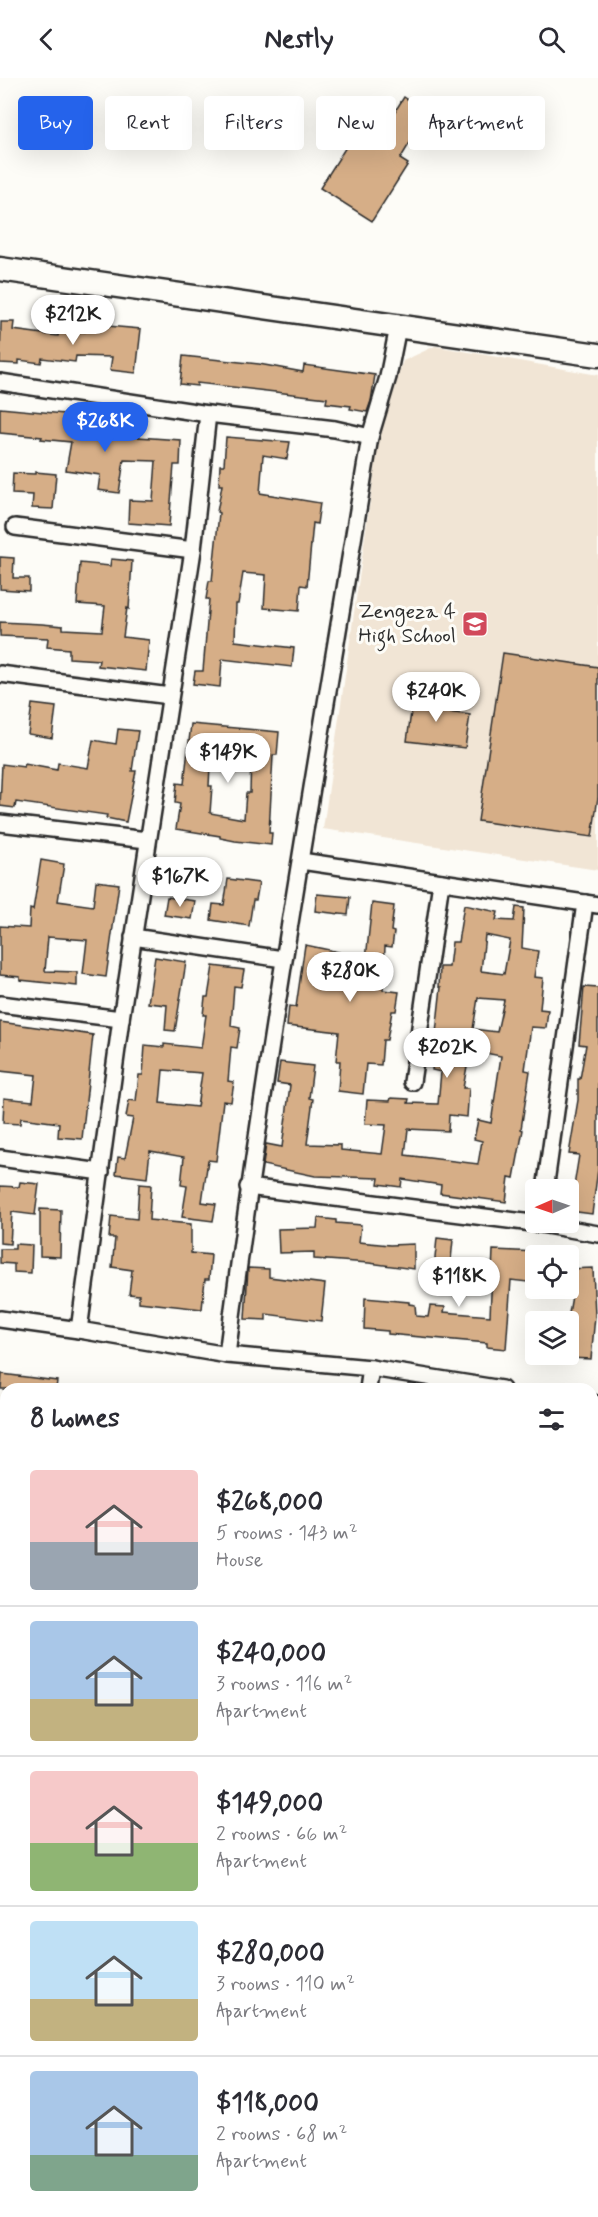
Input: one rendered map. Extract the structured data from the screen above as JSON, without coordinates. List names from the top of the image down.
{
  "places": {
    "school or university": ["Zengeza 4 High School"]
  },
  "north": "left",
  "page": {
    "header": "Nestly",
    "chip": [
      "Buy",
      "Rent",
      "Filters",
      "New",
      "Apartment"
    ],
    "price": [
      "$212K",
      "$268K",
      "$240K",
      "$149K",
      "$167K",
      "$280K",
      "$202K",
      "$118K"
    ],
    "heading": "8 homes",
    "list": [
      {
        "name": "$268,000",
        "note": "5 rooms · 143 m² · House"
      },
      {
        "name": "$240,000",
        "note": "3 rooms · 116 m² · Apartment"
      },
      {
        "name": "$149,000",
        "note": "2 rooms · 66 m² · Apartment"
      },
      {
        "name": "$280,000",
        "note": "3 rooms · 110 m² · Apartment"
      },
      {
        "name": "$118,000",
        "note": "2 rooms · 68 m² · Apartment"
      }
    ]
  }
}
